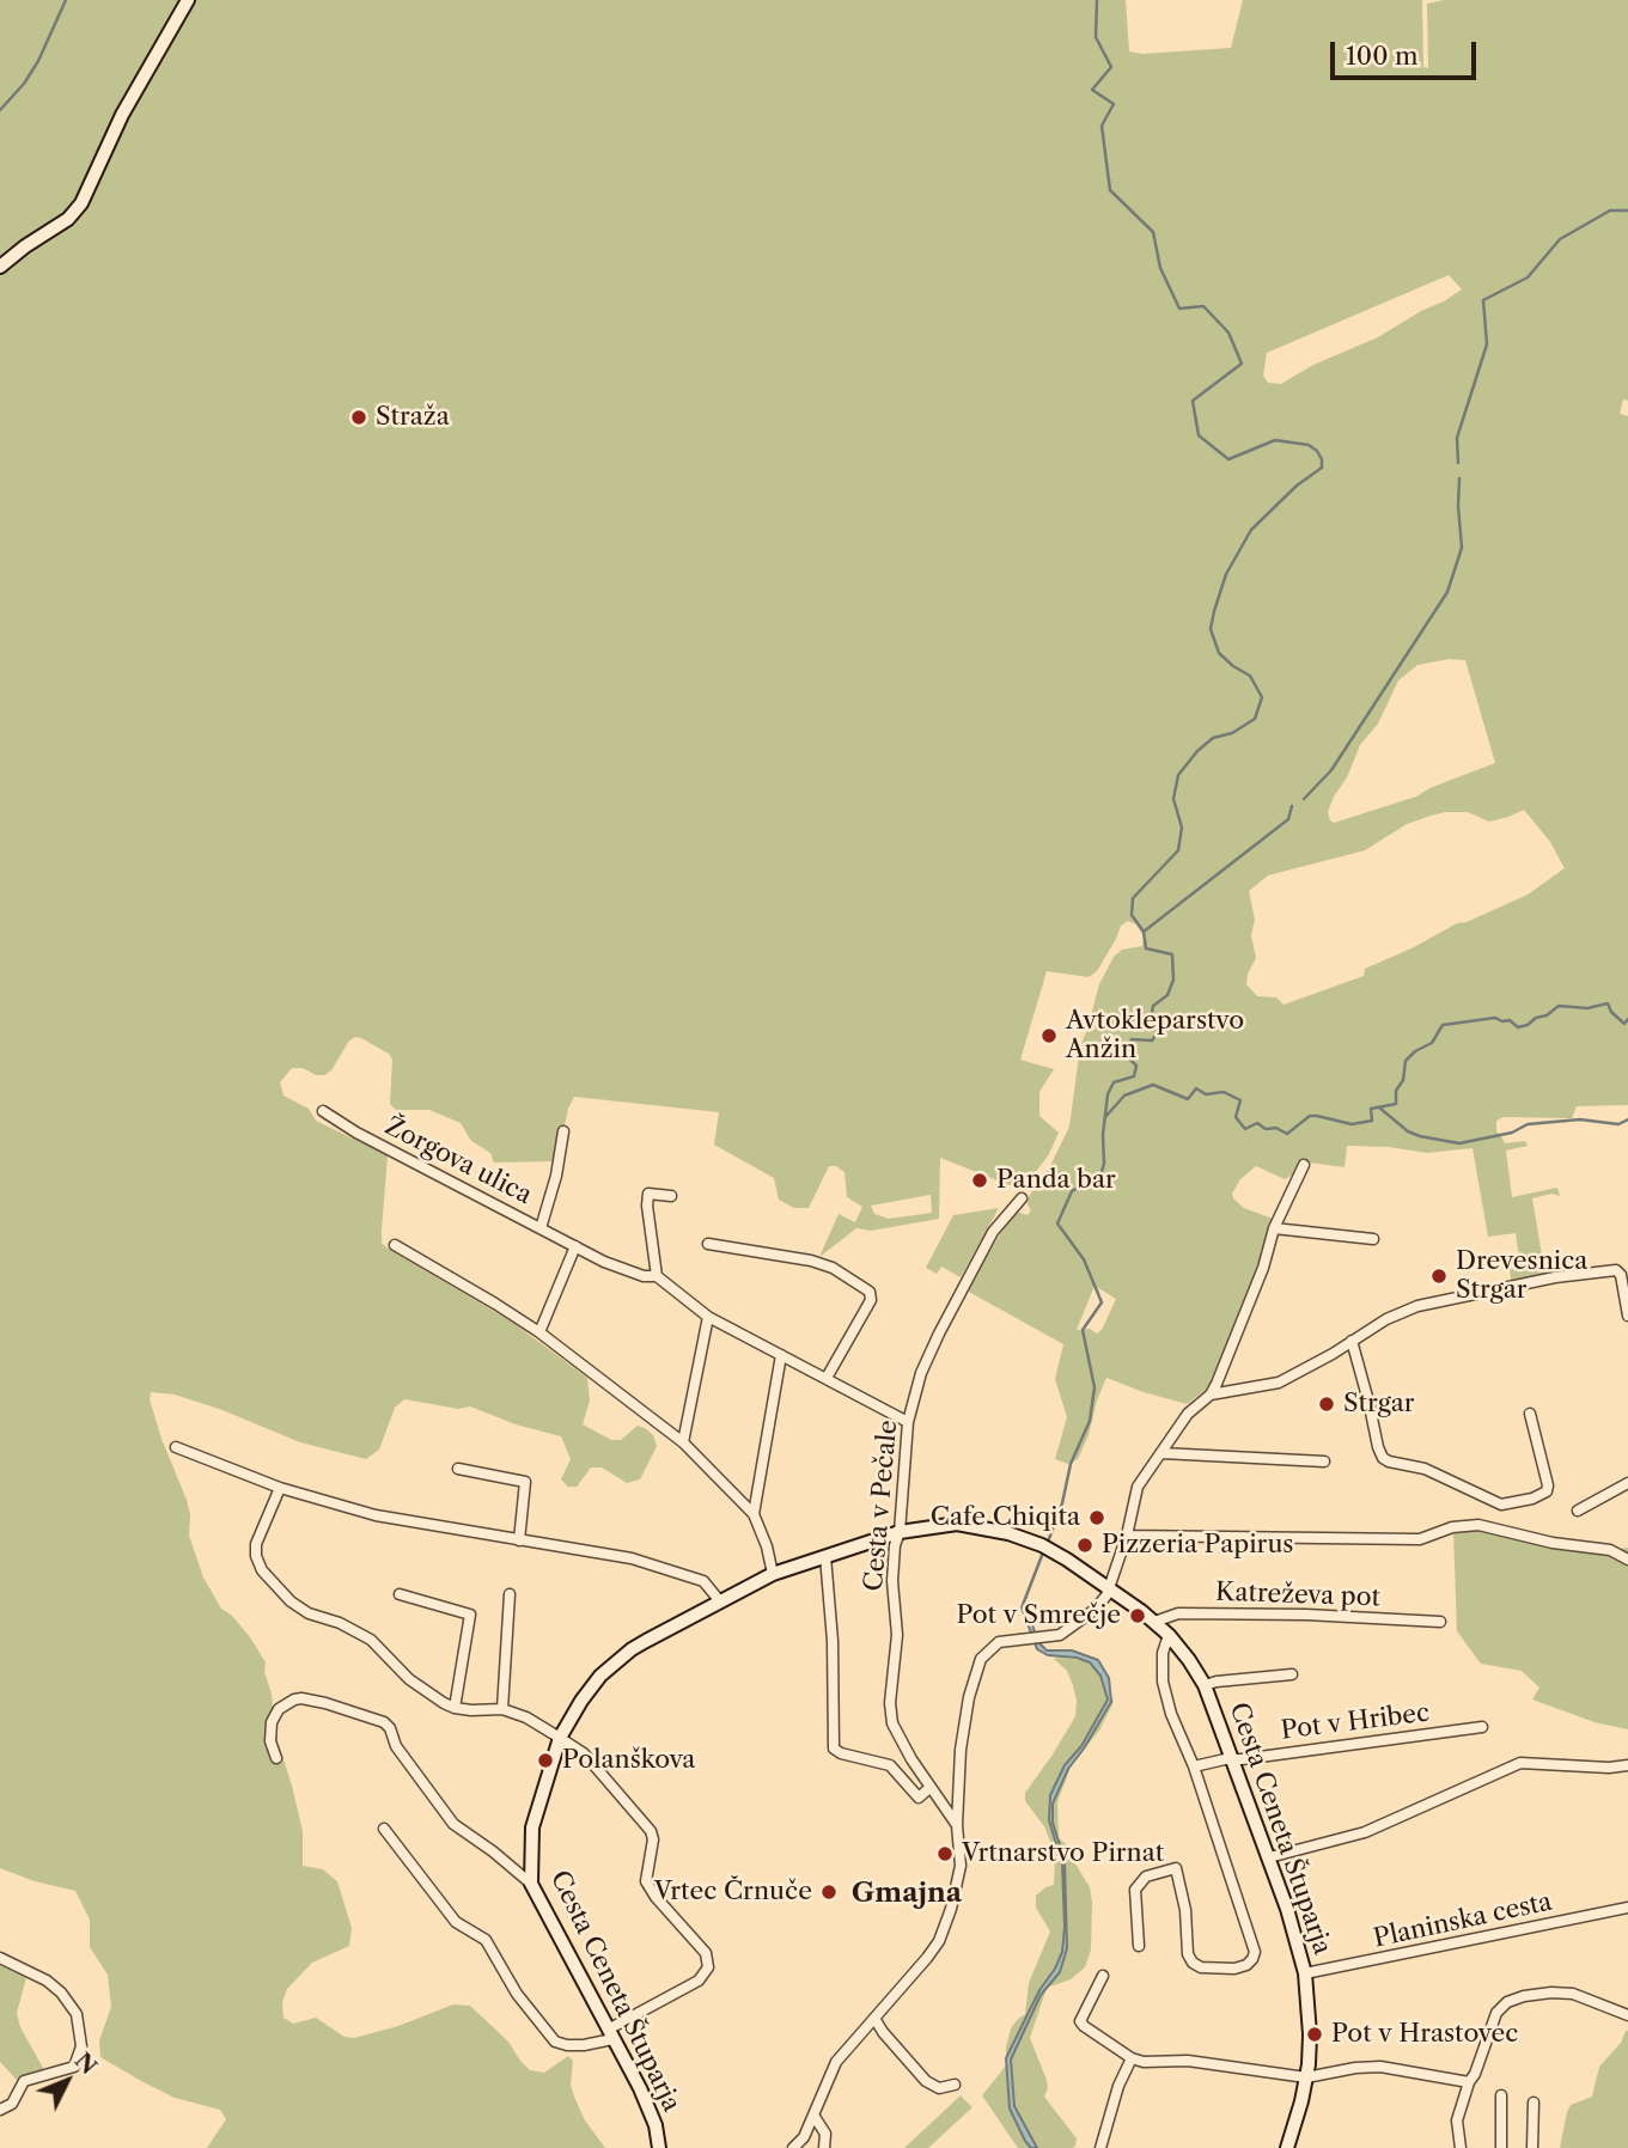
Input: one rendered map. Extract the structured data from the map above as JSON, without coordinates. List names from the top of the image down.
{
  "streets": {
    "street": [
      "Žorgova ulica",
      "Cesta v Pečale",
      "Katreževa pot",
      "Pot v Hribec",
      "Cesta Ceneta Štuparja",
      "Planinska cesta"
    ]
  },
  "crossings": [
    ["Žorgova ulica", "Cesta v Pečale"],
    ["Cesta v Pečale", "Cesta Ceneta Štuparja"],
    ["Katreževa pot", "Cesta Ceneta Štuparja"],
    ["Pot v Hribec", "Cesta Ceneta Štuparja"],
    ["Cesta Ceneta Štuparja", "Planinska cesta"]
  ],
  "districts": ["Gmajna"],
  "places": [
    "Straža",
    "Avtokleparstvo Anžin",
    "Panda bar",
    "Drevesnica Strgar",
    "Strgar",
    "Cafe Chiqita",
    "Pizzeria Papirus",
    "Pot v Smrečje",
    "Polanškova",
    "Vrtnarstvo Pirnat",
    "Vrtec Črnuče",
    "Pot v Hrastovec"
  ],
  "scale_bar": "100 m",
  "north": "top right"
}
